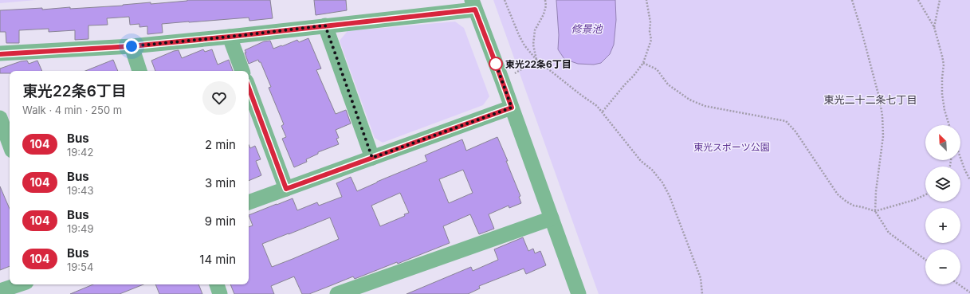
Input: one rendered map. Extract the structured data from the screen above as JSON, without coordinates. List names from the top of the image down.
{
  "districts": ["東光二十二条七丁目"],
  "water": ["修景池"],
  "parks": ["東光スポーツ公園"],
  "places": ["東光22条6丁目"],
  "lines": ["bus line 104"],
  "north": "top left",
  "page": {
    "heading": ["東光22条6丁目", "Walk · 4 min · 250 m"],
    "map_buttons": ["+", "−"],
    "list": [
      {
        "mark": "104",
        "name": "Bus",
        "note": "19:42",
        "value": "2 min"
      },
      {
        "mark": "104",
        "name": "Bus",
        "note": "19:43",
        "value": "3 min"
      },
      {
        "mark": "104",
        "name": "Bus",
        "note": "19:49",
        "value": "9 min"
      },
      {
        "mark": "104",
        "name": "Bus",
        "note": "19:54",
        "value": "14 min"
      }
    ]
  }
}
